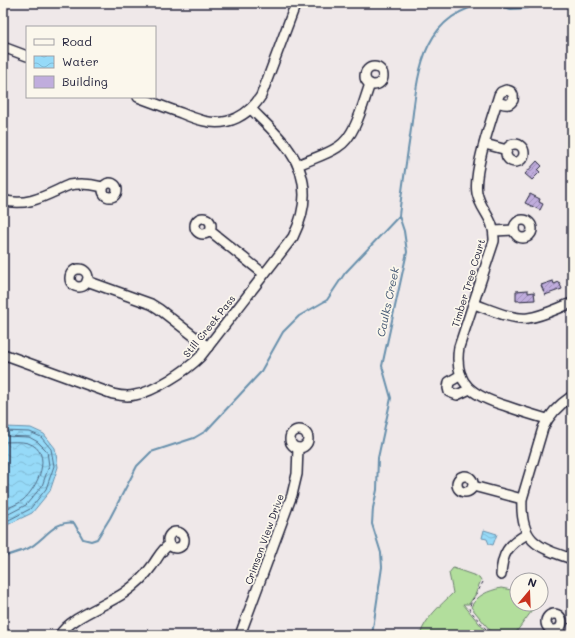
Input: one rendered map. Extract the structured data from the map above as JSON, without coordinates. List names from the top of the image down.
{
  "streets": {
    "street": ["Timber Tree Court", "Still Creek Pass", "Crimson View Drive"]
  },
  "water": ["Caulks Creek"],
  "legend": ["Road", "Water", "Building"],
  "north": "top"
}
